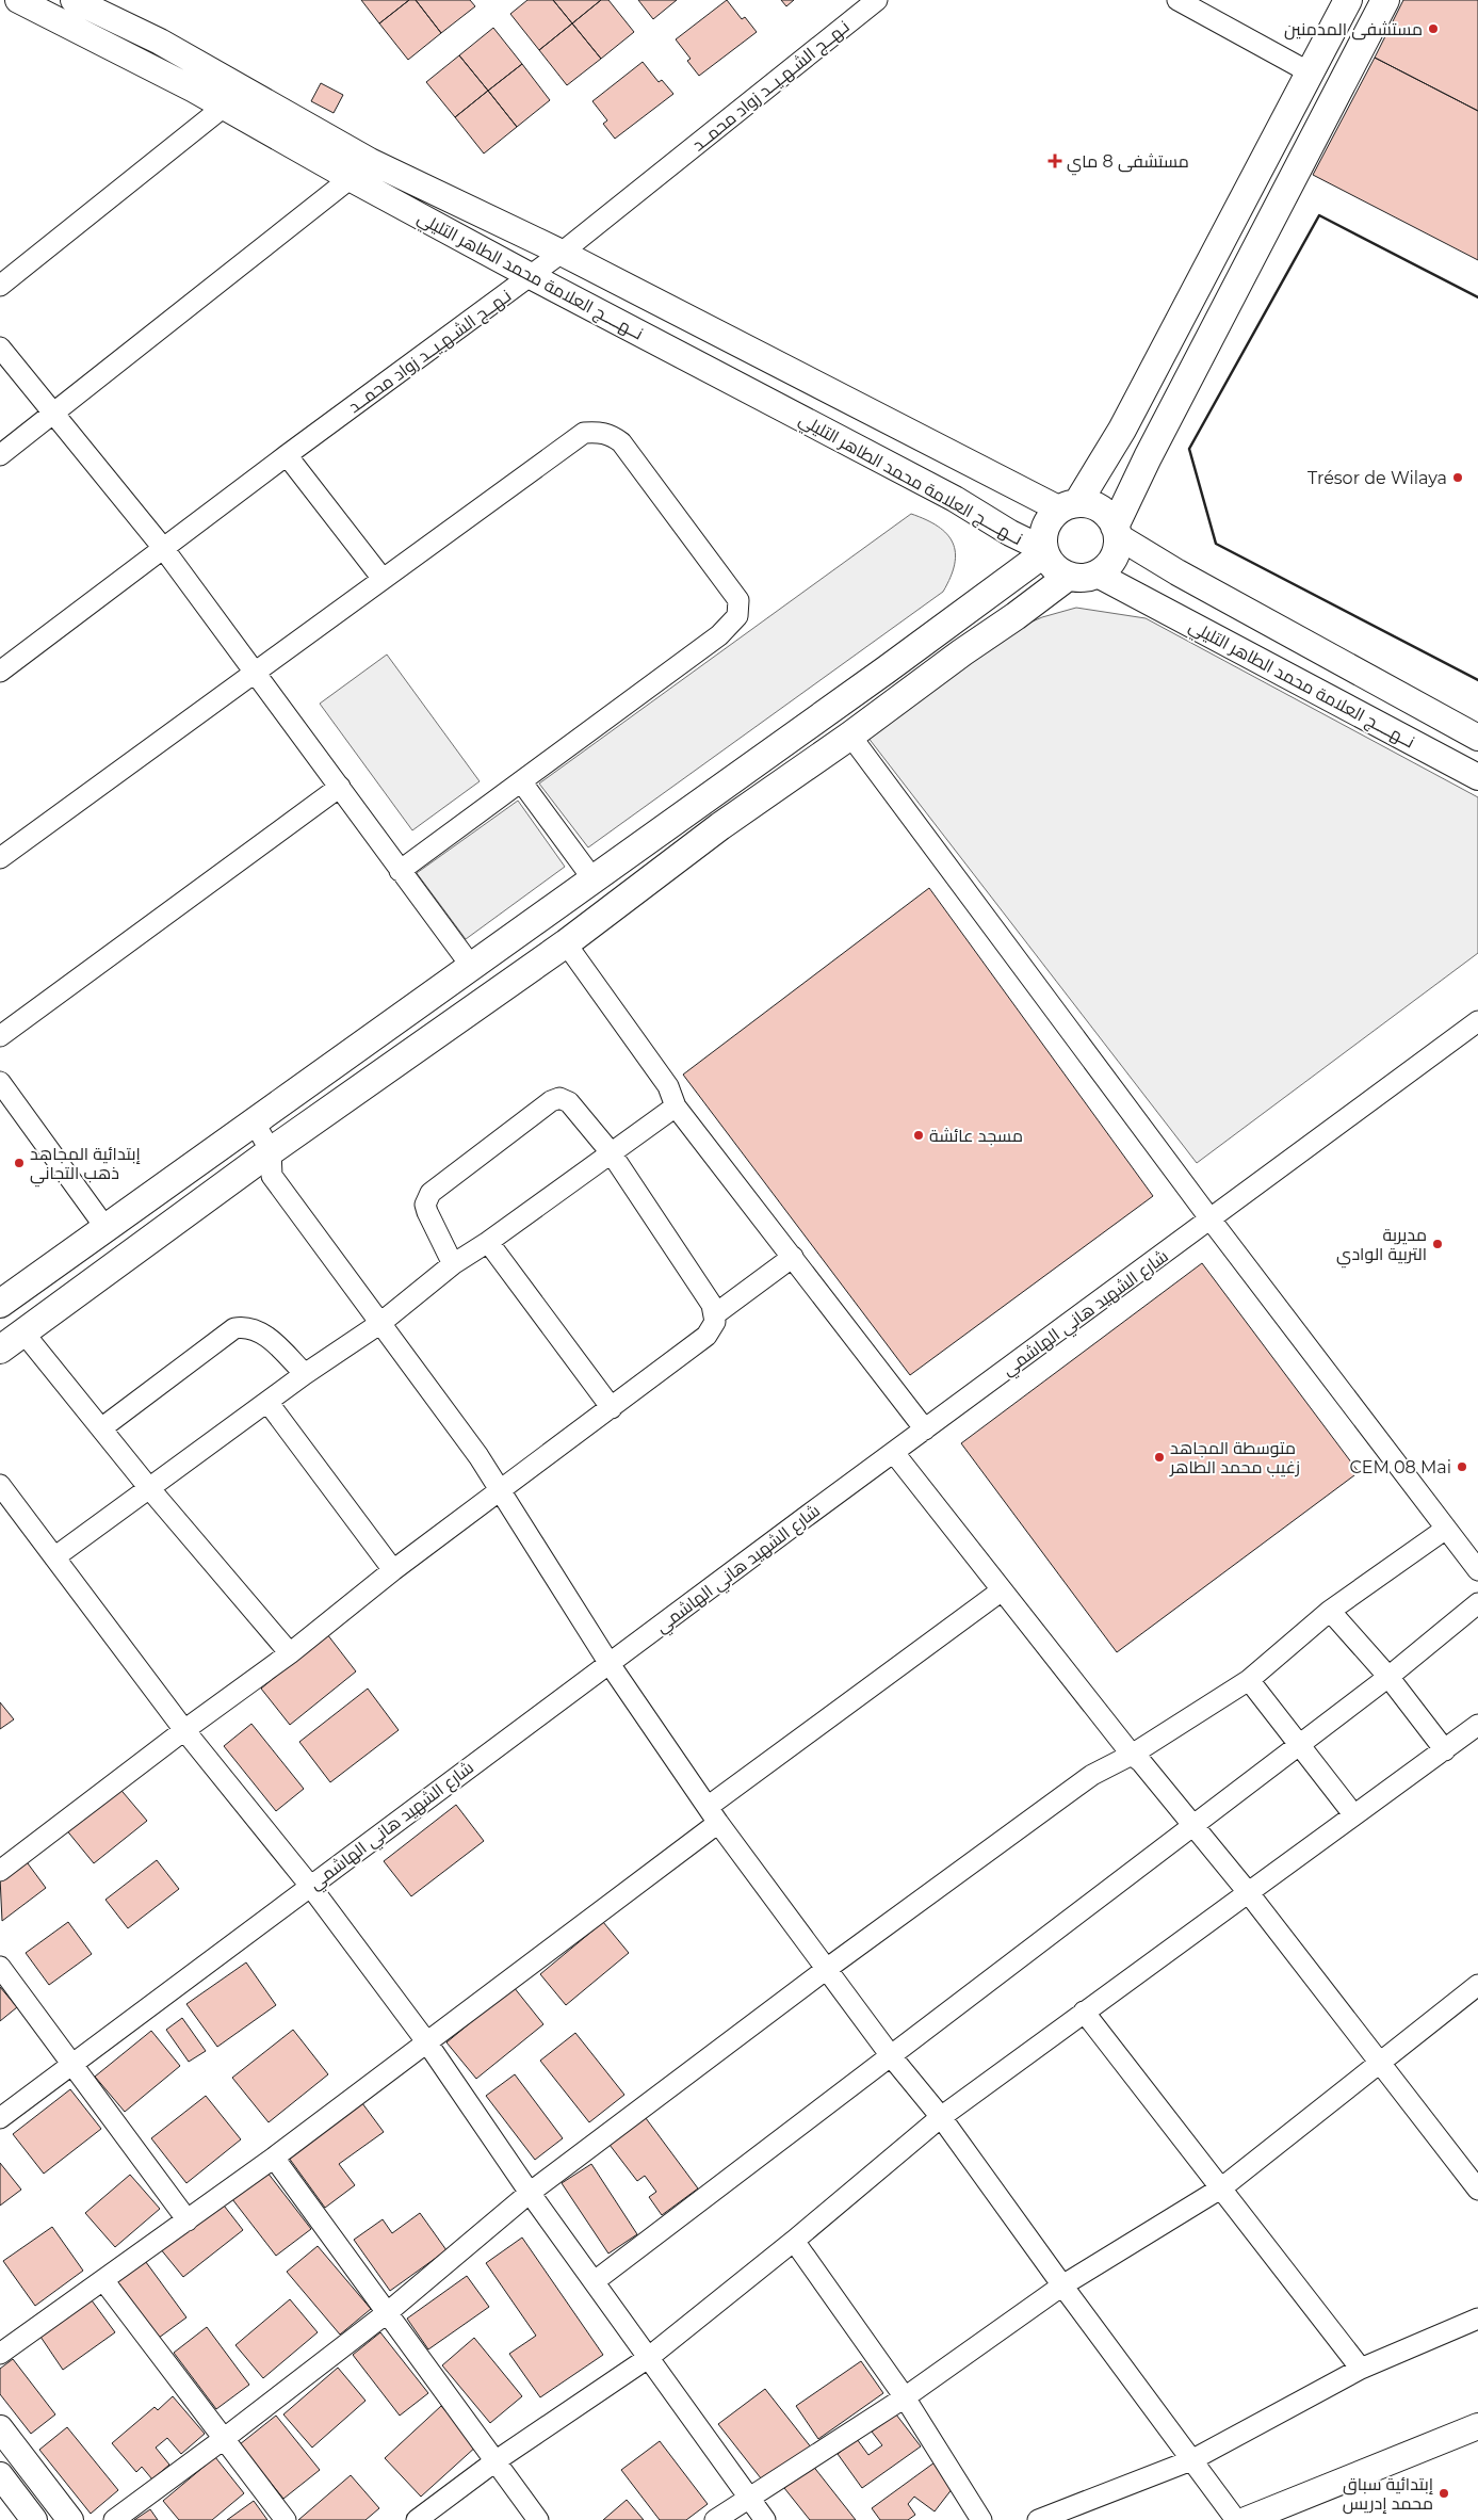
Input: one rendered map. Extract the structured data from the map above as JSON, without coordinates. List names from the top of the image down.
{
  "streets": {
    "street": ["نـهــج الشـهـيــد زواد محمــد", "نــهــــج العلامة محمد الطاهر التليلي", "شارع الشهيد هاني الهاشمي"]
  },
  "crossings": [
    ["نـهــج الشـهـيــد زواد محمــد", "نــهــــج العلامة محمد الطاهر التليلي"]
  ],
  "places": {
    "other": [
      "مستشفى المدمنين",
      "Trésor de Wilaya",
      "مسجد عائشة",
      "إبتدائية المجاهد ذهب التجاني",
      "مديربة التربية الوادي",
      "متوسطة المجاهد زغيب محمد الطاهر",
      "CEM 08 Mai",
      "إبتدائية سباق محمد إدريس"
    ],
    "health": ["مستشفى 8 ماي"]
  }
}
